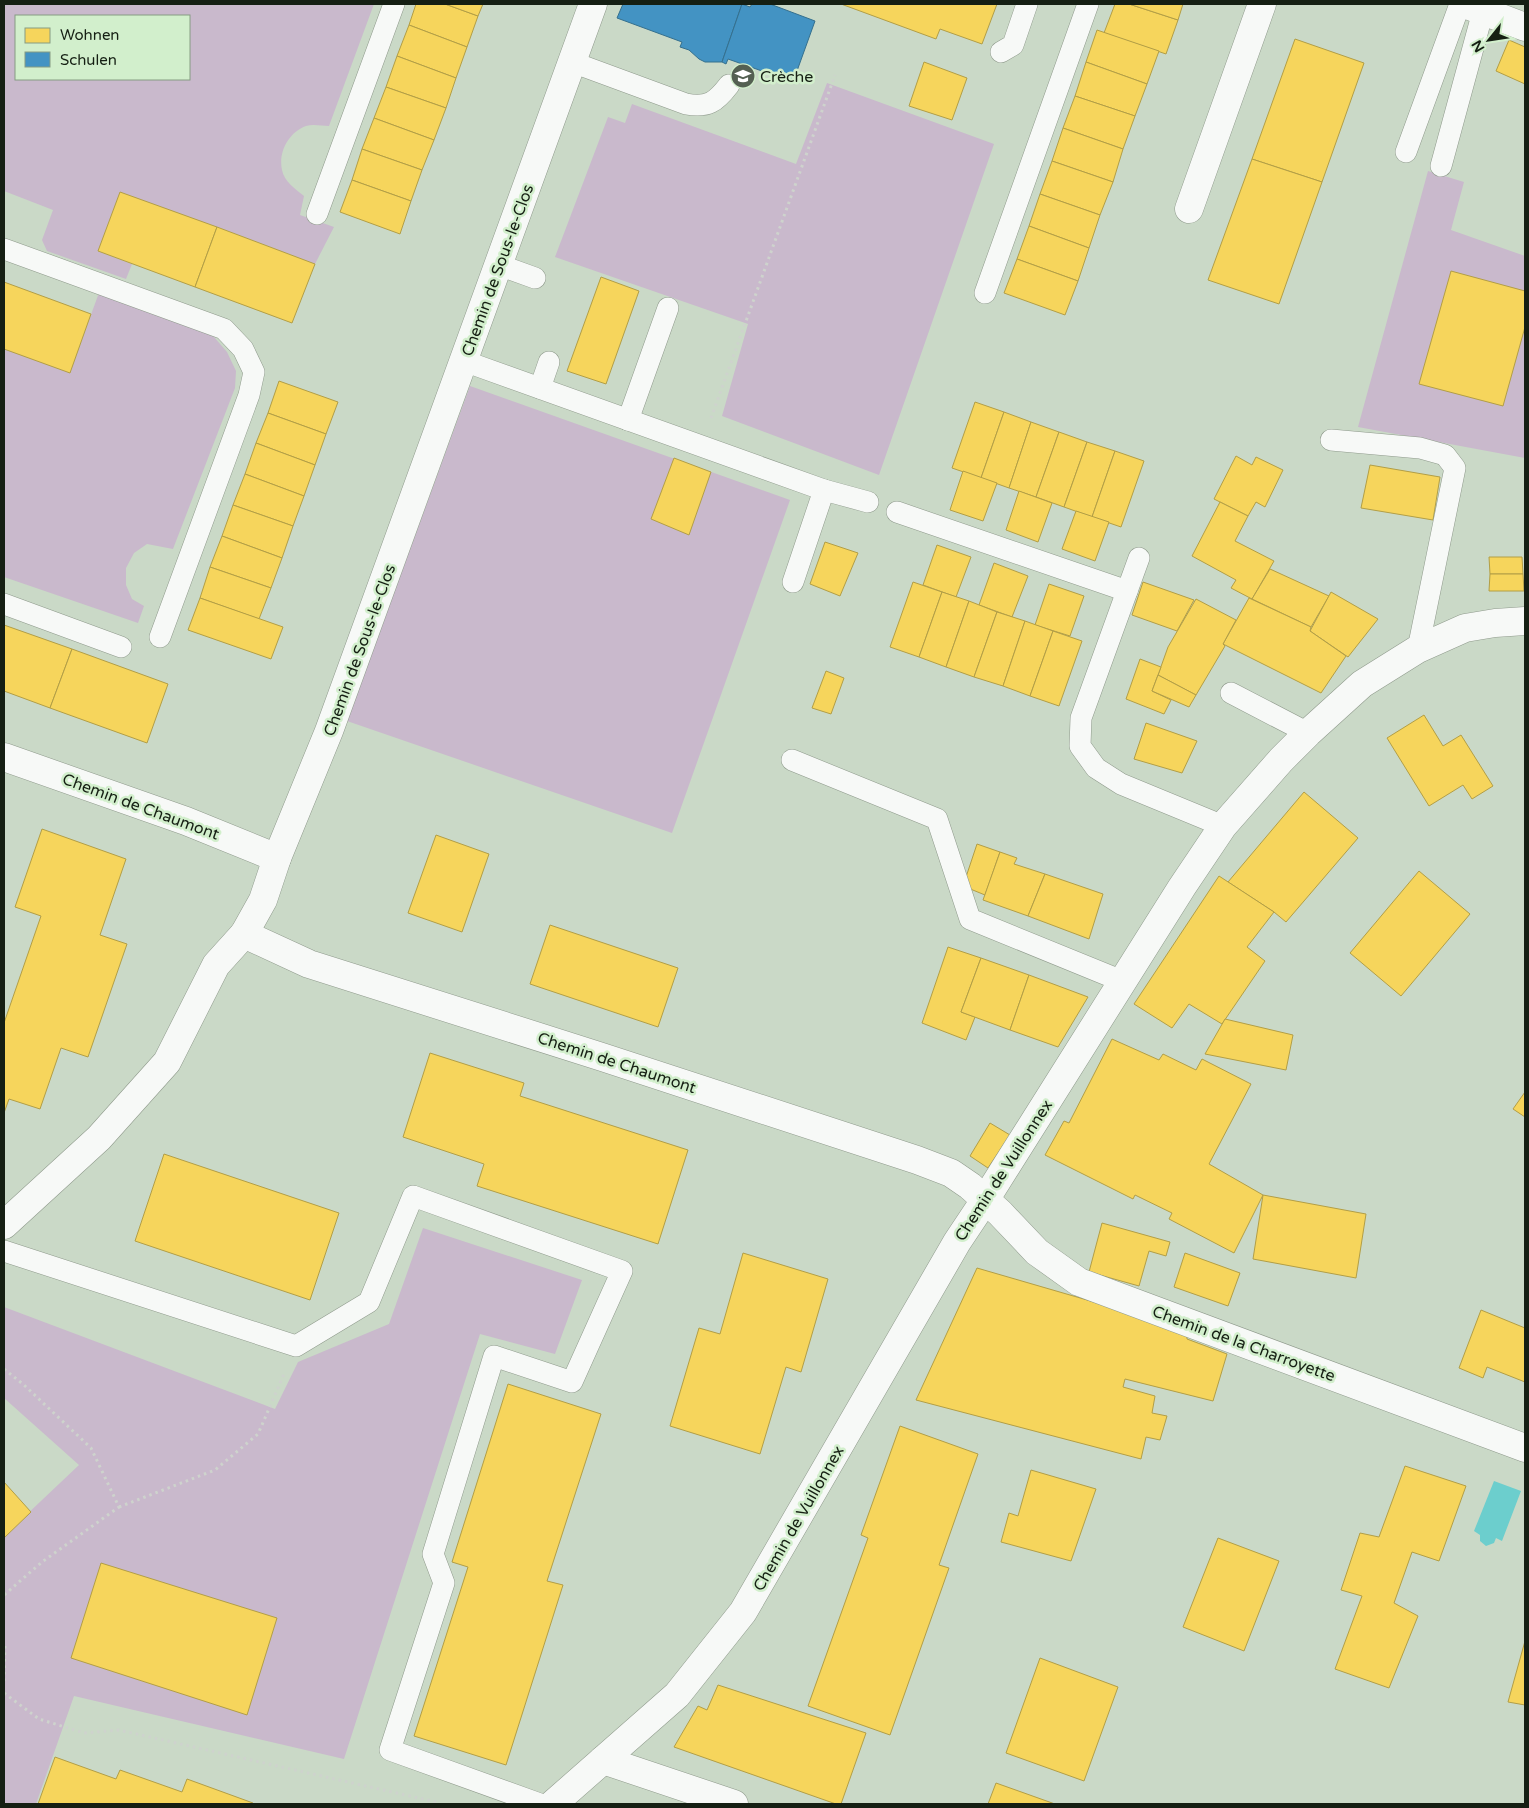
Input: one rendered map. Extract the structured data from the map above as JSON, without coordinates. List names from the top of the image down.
{
  "streets": {
    "street": [
      "Chemin de Sous-le-Clos",
      "Chemin de Chaumont",
      "Chemin de Vuillonnex",
      "Chemin de la Charroyette"
    ]
  },
  "crossings": [
    ["Chemin de Sous-le-Clos", "Chemin de Chaumont"],
    ["Chemin de Chaumont", "Chemin de Vuillonnex"],
    ["Chemin de Chaumont", "Chemin de la Charroyette"],
    ["Chemin de Vuillonnex", "Chemin de la Charroyette"]
  ],
  "places": {
    "school or university": ["Crèche"]
  },
  "legend": ["Wohnen", "Schulen"],
  "north": "bottom left"
}
